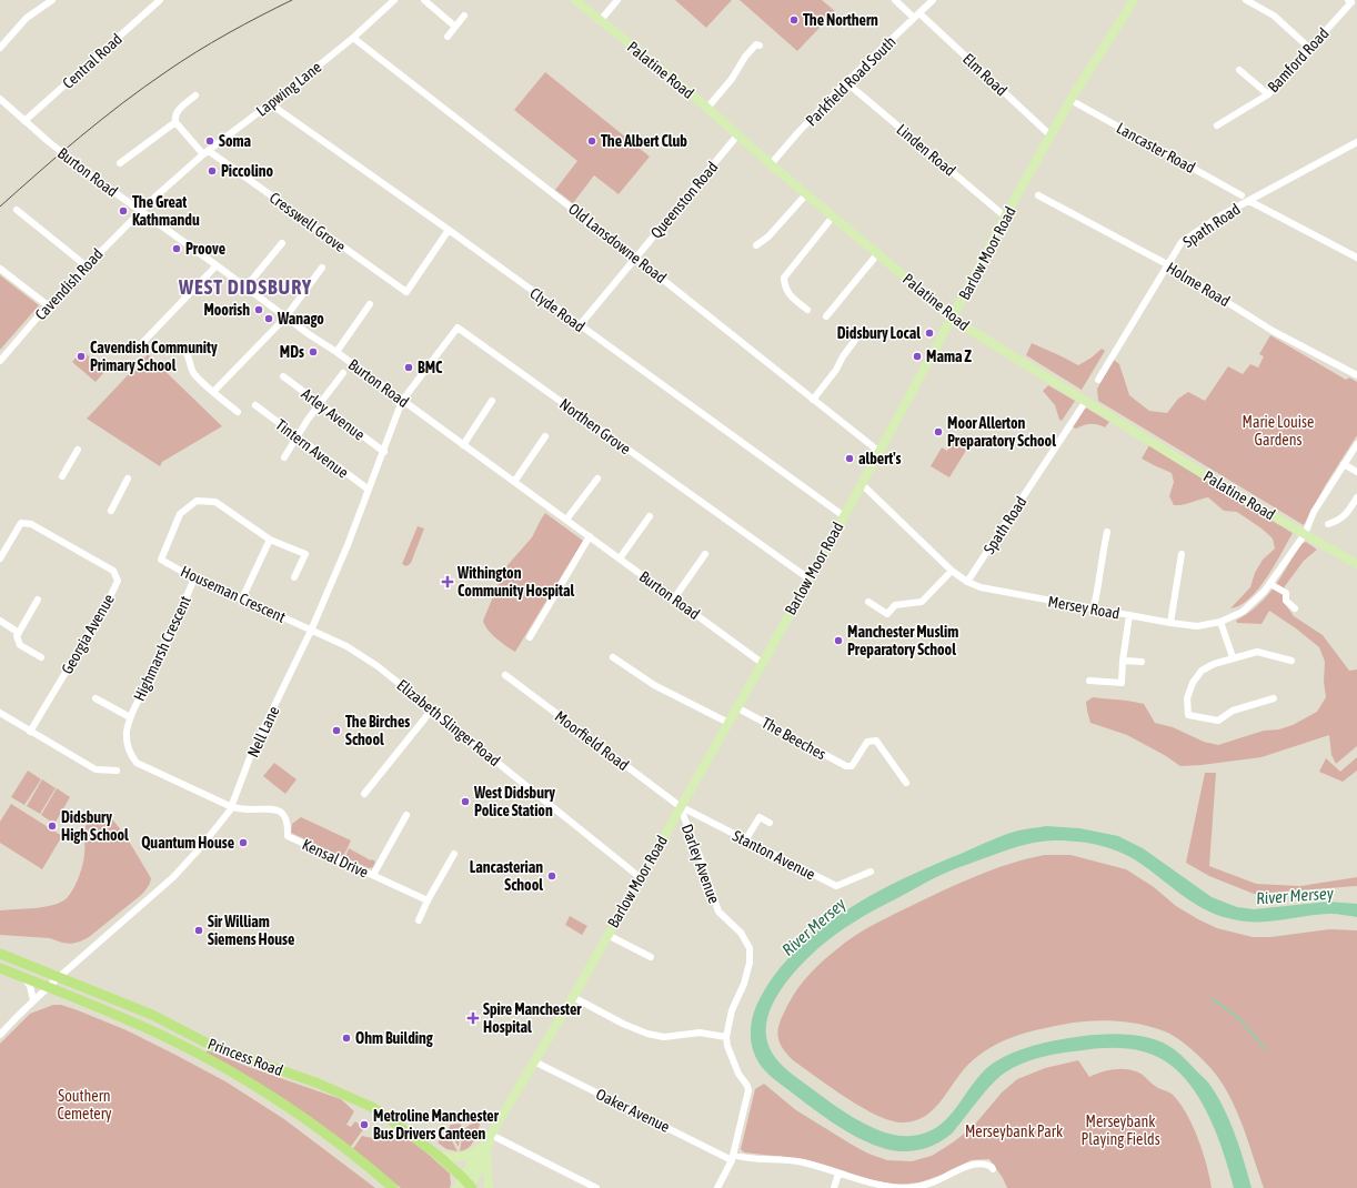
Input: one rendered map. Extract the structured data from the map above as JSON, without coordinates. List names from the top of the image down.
{
  "streets": {
    "highway": ["Princess Road"],
    "main road": ["Palatine Road", "Barlow Moor Road"],
    "street": [
      "Bamford Road",
      "Central Road",
      "Elm Road",
      "Parkfield Road South",
      "Lapwing Lane",
      "Lancaster Road",
      "Linden Road",
      "Burton Road",
      "Queenston Road",
      "Cresswell Grove",
      "Spath Road",
      "Old Lansdowne Road",
      "Cavendish Road",
      "Holme Road",
      "Clyde Road",
      "Arley Avenue",
      "Northen Grove",
      "Tintern Avenue",
      "Houseman Crescent",
      "Mersey Road",
      "Georgia Avenue",
      "Highmarsh Crescent",
      "Elizabeth Slinger Road",
      "Nell Lane",
      "The Beeches",
      "Moorfield Road",
      "Stanton Avenue",
      "Kensal Drive",
      "Darley Avenue",
      "Oaker Avenue"
    ]
  },
  "crossings": [
    ["Central Road", "Burton Road"],
    ["Palatine Road", "Parkfield Road South"],
    ["Palatine Road", "Queenston Road"],
    ["Palatine Road", "Spath Road"],
    ["Palatine Road", "Barlow Moor Road"],
    ["Palatine Road", "Mersey Road"],
    ["Elm Road", "Parkfield Road South"],
    ["Elm Road", "Barlow Moor Road"],
    ["Parkfield Road South", "Linden Road"],
    ["Lapwing Lane", "Burton Road"],
    ["Lapwing Lane", "Cresswell Grove"],
    ["Lapwing Lane", "Old Lansdowne Road"],
    ["Lapwing Lane", "Cavendish Road"],
    ["Lapwing Lane", "Clyde Road"],
    ["Lancaster Road", "Barlow Moor Road"],
    ["Linden Road", "Barlow Moor Road"],
    ["Burton Road", "Barlow Moor Road"],
    ["Burton Road", "Cavendish Road"],
    ["Burton Road", "Northen Grove"],
    ["Burton Road", "Nell Lane"],
    ["Queenston Road", "Old Lansdowne Road"],
    ["Queenston Road", "Clyde Road"],
    ["Cresswell Grove", "Clyde Road"],
    ["Spath Road", "Holme Road"],
    ["Spath Road", "Mersey Road"],
    ["Old Lansdowne Road", "Barlow Moor Road"],
    ["Barlow Moor Road", "Clyde Road"],
    ["Barlow Moor Road", "Northen Grove"],
    ["Barlow Moor Road", "Mersey Road"],
    ["Barlow Moor Road", "Elizabeth Slinger Road"],
    ["Barlow Moor Road", "The Beeches"],
    ["Barlow Moor Road", "Moorfield Road"],
    ["Barlow Moor Road", "Stanton Avenue"],
    ["Barlow Moor Road", "Darley Avenue"],
    ["Barlow Moor Road", "Princess Road"],
    ["Barlow Moor Road", "Oaker Avenue"],
    ["Arley Avenue", "Nell Lane"],
    ["Northen Grove", "Nell Lane"],
    ["Tintern Avenue", "Nell Lane"],
    ["Houseman Crescent", "Highmarsh Crescent"],
    ["Houseman Crescent", "Elizabeth Slinger Road"],
    ["Houseman Crescent", "Nell Lane"],
    ["Highmarsh Crescent", "Nell Lane"],
    ["Highmarsh Crescent", "Kensal Drive"],
    ["Elizabeth Slinger Road", "Nell Lane"],
    ["Nell Lane", "Kensal Drive"],
    ["Nell Lane", "Princess Road"],
    ["Moorfield Road", "Stanton Avenue"],
    ["Moorfield Road", "Darley Avenue"],
    ["Stanton Avenue", "Darley Avenue"],
    ["Darley Avenue", "Oaker Avenue"]
  ],
  "districts": ["WEST DIDSBURY"],
  "water": ["River Mersey"],
  "parks": [
    "Marie Louise Gardens",
    "Southern Cemetery",
    "Merseybank Playing Fields",
    "Merseybank Park"
  ],
  "places": {
    "other": [
      "The Northern",
      "Soma",
      "The Albert Club",
      "Piccolino",
      "The Great Kathmandu",
      "Proove",
      "Moorish",
      "Wanago",
      "Didsbury Local",
      "MDs",
      "Cavendish Community Primary School",
      "Mama Z",
      "BMC",
      "Moor Allerton Preparatory School",
      "albert's",
      "Manchester Muslim Preparatory School",
      "The Birches School",
      "West Didsbury Police Station",
      "Didsbury High School",
      "Quantum House",
      "Lancasterian School",
      "Sir William Siemens House",
      "Ohm Building",
      "Metroline Manchester Bus Drivers Canteen"
    ],
    "health": ["Withington Community Hospital", "Spire Manchester Hospital"]
  }
}
